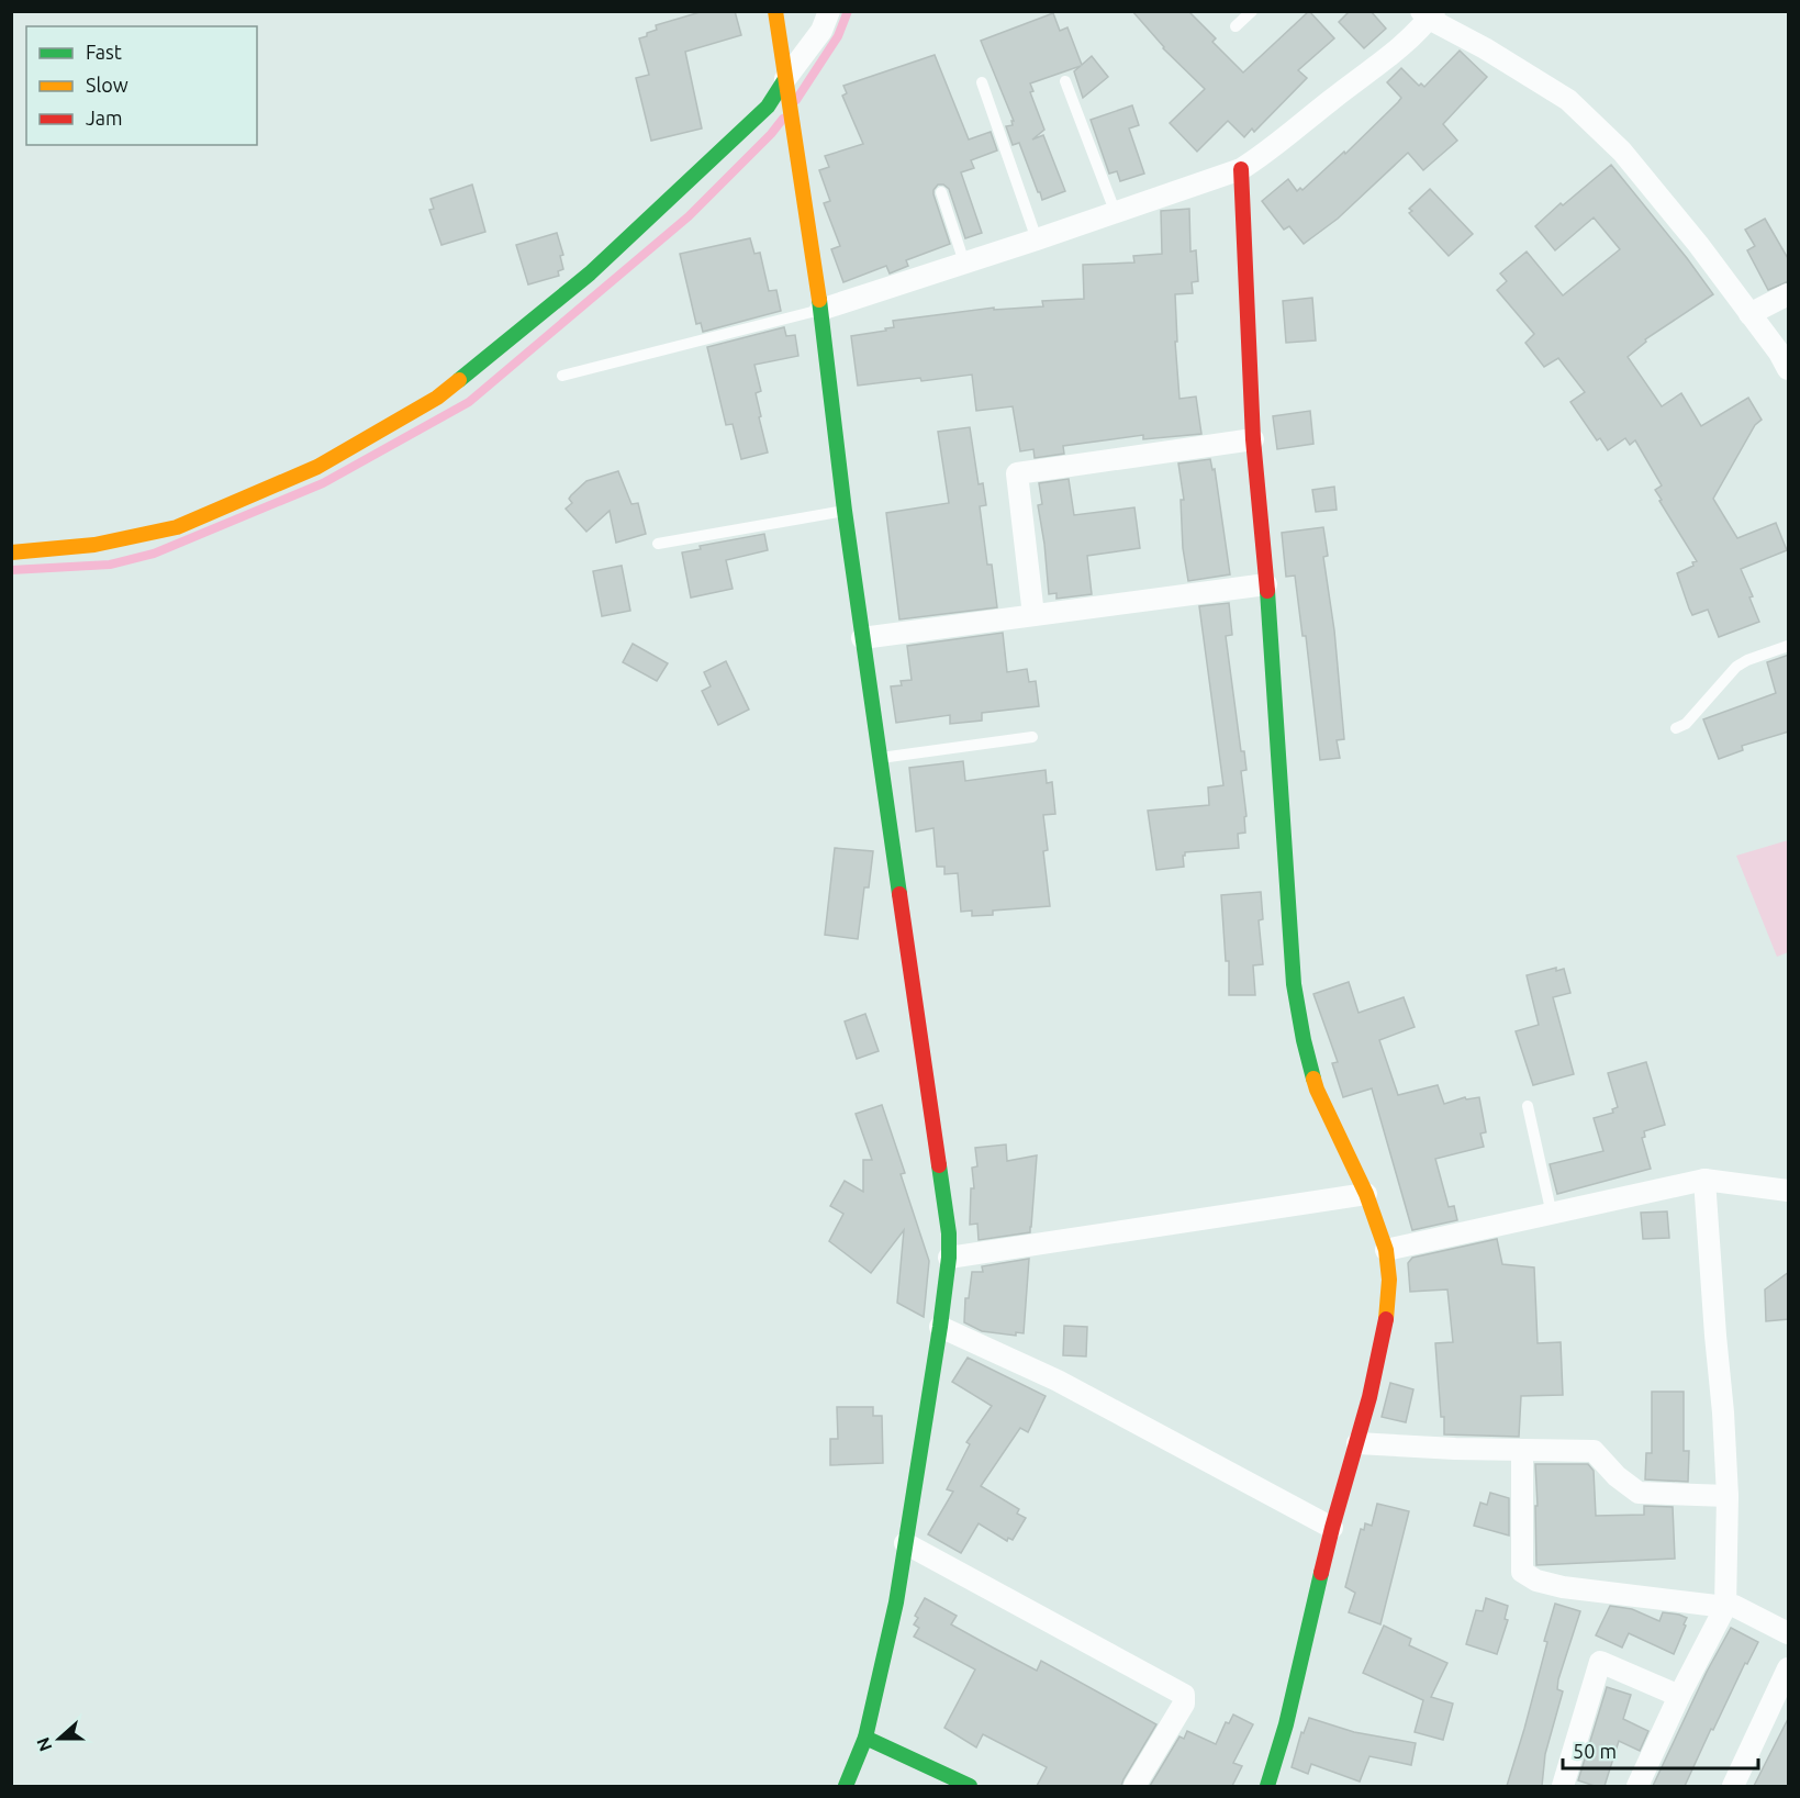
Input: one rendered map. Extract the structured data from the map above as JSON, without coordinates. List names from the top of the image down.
{
  "legend": ["Fast", "Slow", "Jam"],
  "scale_bar": "50 m",
  "north": "left"
}
